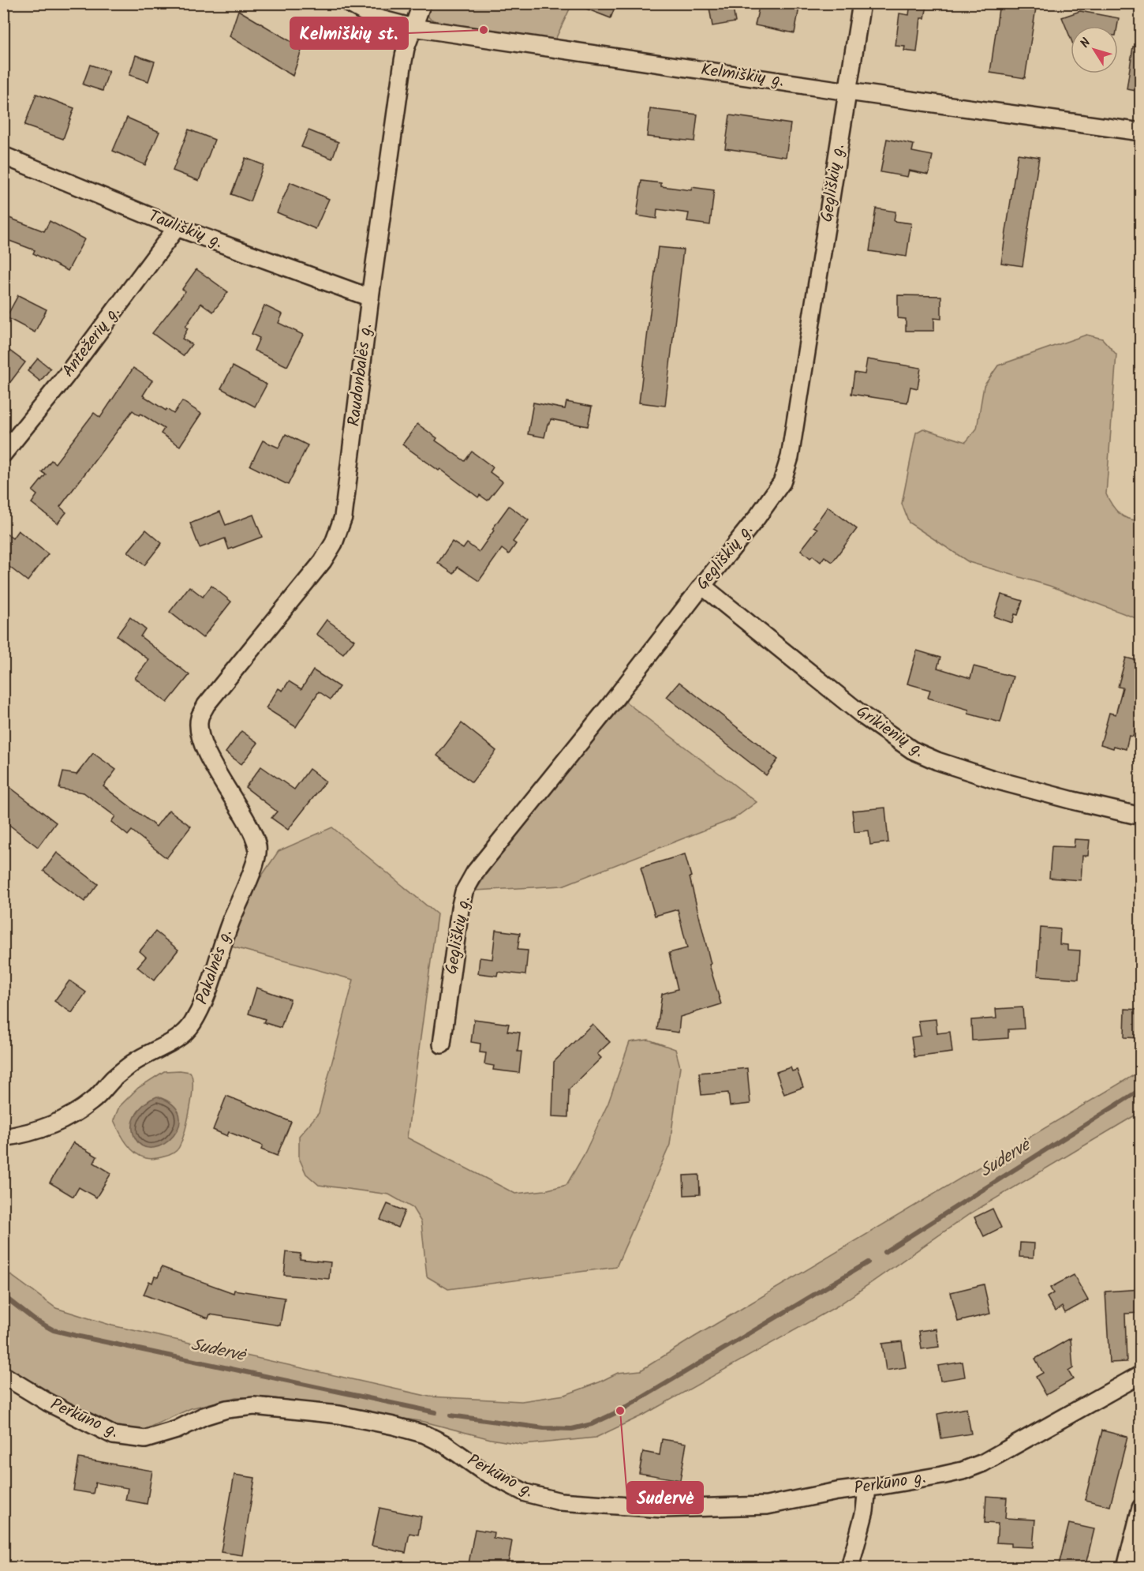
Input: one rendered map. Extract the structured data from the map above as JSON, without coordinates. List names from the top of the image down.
{
  "streets": {
    "street": [
      "Kelmiškių g.",
      "Gegliškių g.",
      "Tauliškių g.",
      "Antežerių g.",
      "Raudonbalės g.",
      "Grikienių g.",
      "Pakalnės g.",
      "Perkūno g."
    ]
  },
  "crossings": [
    ["Kelmiškių g.", "Gegliškių g."],
    ["Kelmiškių g.", "Raudonbalės g."],
    ["Gegliškių g.", "Grikienių g."],
    ["Tauliškių g.", "Antežerių g."],
    ["Tauliškių g.", "Raudonbalės g."],
    ["Raudonbalės g.", "Pakalnės g."]
  ],
  "water": ["Sudervė"],
  "places": ["Kelmiškių st.", "Sudervė"],
  "north": "top left"
}
